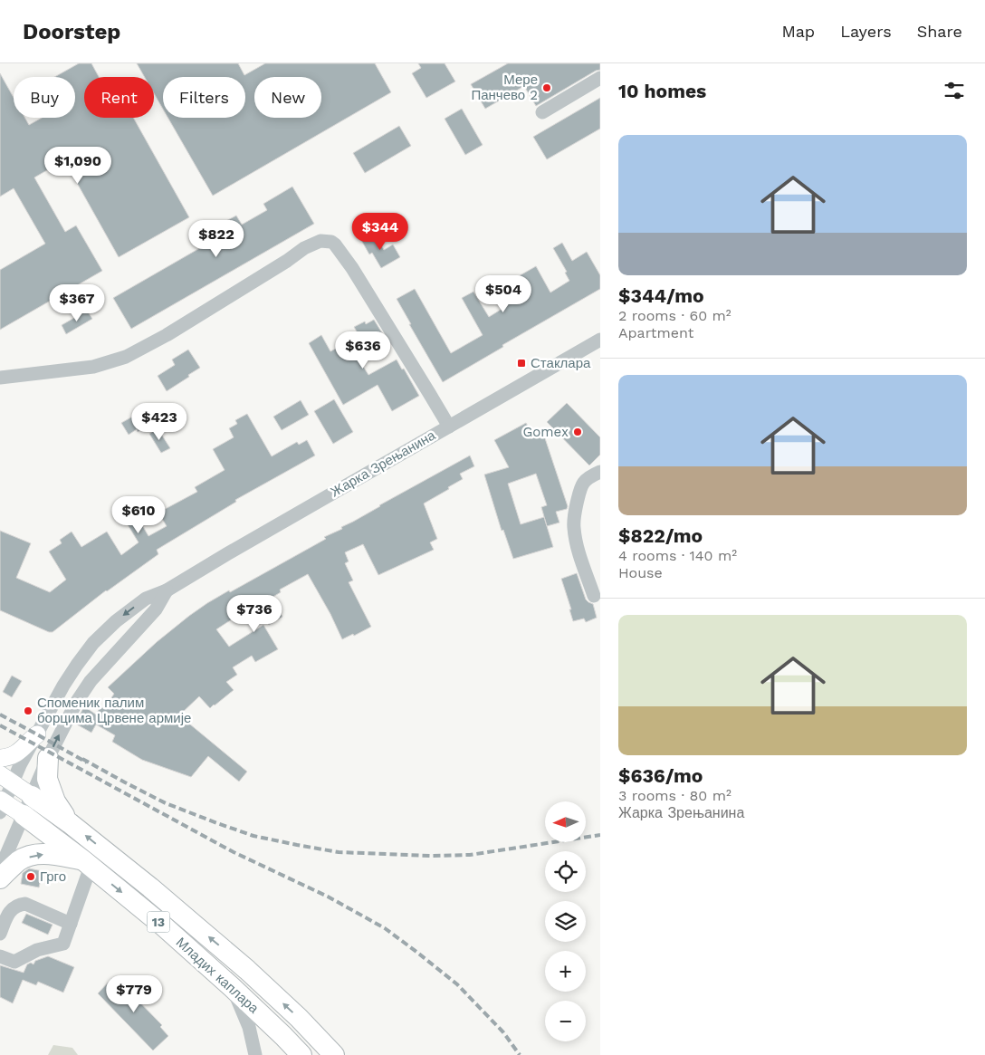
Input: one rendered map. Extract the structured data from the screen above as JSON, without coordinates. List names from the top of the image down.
{
  "streets": {
    "highway": ["13", "Младих каплара"],
    "street": ["Жарка Зрењанина"]
  },
  "crossings": [
    ["Жарка Зрењанина", "13"],
    ["Жарка Зрењанина", "Младих каплара"],
    ["13", "Младих каплара"]
  ],
  "places": {
    "other": [
      "Мере Панчево 2",
      "Gomex",
      "Споменик палим борцима Црвене армије",
      "Грго"
    ],
    "transit": ["Стаклара"]
  },
  "north": "left",
  "page": {
    "header": "Doorstep",
    "nav": ["Map", "Layers", "Share"],
    "heading": "10 homes",
    "chip": [
      "Buy",
      "Rent",
      "Filters",
      "New"
    ],
    "list": [
      {
        "name": "$344/mo",
        "note": "2 rooms · 60 m² · Apartment"
      },
      {
        "name": "$822/mo",
        "note": "4 rooms · 140 m² · House"
      },
      {
        "name": "$636/mo",
        "note": "3 rooms · 80 m² · Жарка Зрењанина"
      }
    ],
    "price": [
      "$1,090",
      "$344",
      "$822",
      "$504",
      "$367",
      "$636",
      "$423",
      "$610",
      "$736",
      "$779"
    ],
    "map_buttons": ["+", "−"]
  }
}
